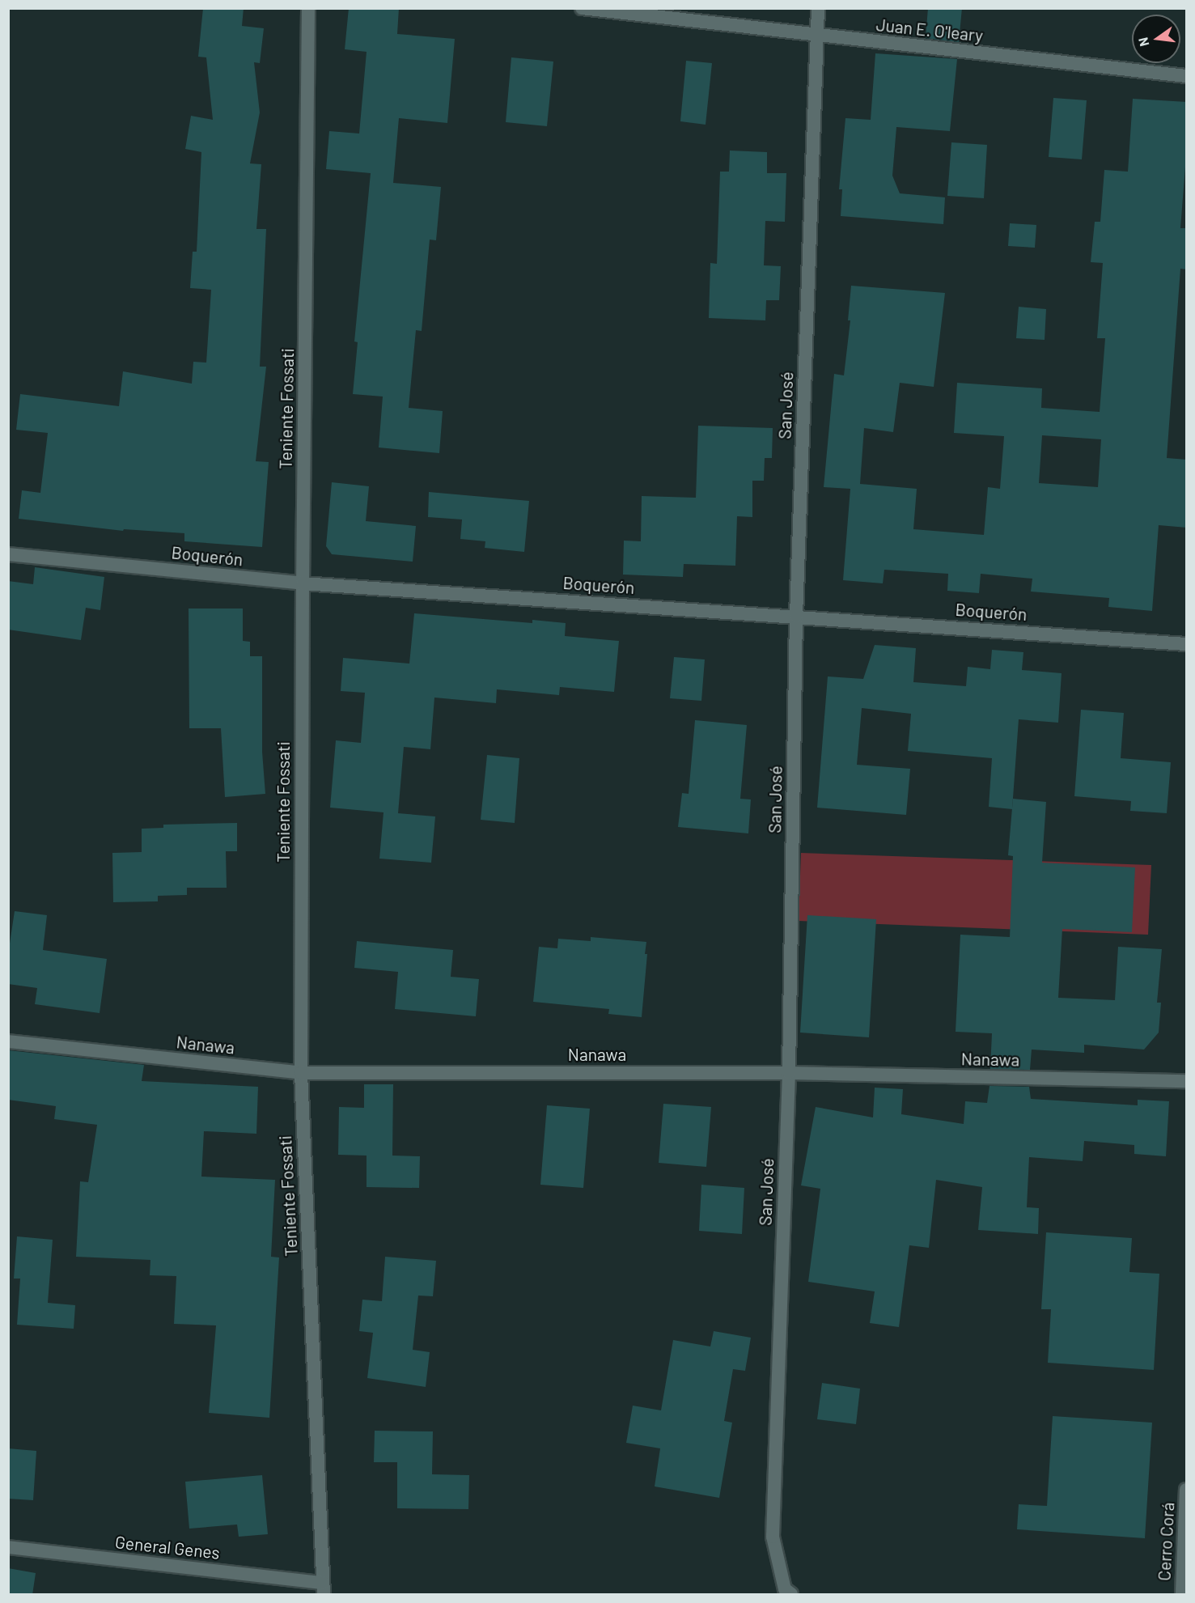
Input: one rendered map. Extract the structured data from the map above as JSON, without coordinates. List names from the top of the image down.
{
  "streets": {
    "street": [
      "Juan E. O'leary",
      "San José",
      "Teniente Fossati",
      "Boquerón",
      "Nanawa",
      "Cerro Corá",
      "General Genes"
    ]
  },
  "crossings": [
    ["Juan E. O'leary", "San José"],
    ["San José", "Boquerón"],
    ["San José", "Nanawa"],
    ["Teniente Fossati", "Boquerón"],
    ["Teniente Fossati", "Nanawa"],
    ["Teniente Fossati", "General Genes"]
  ],
  "north": "left"
}
